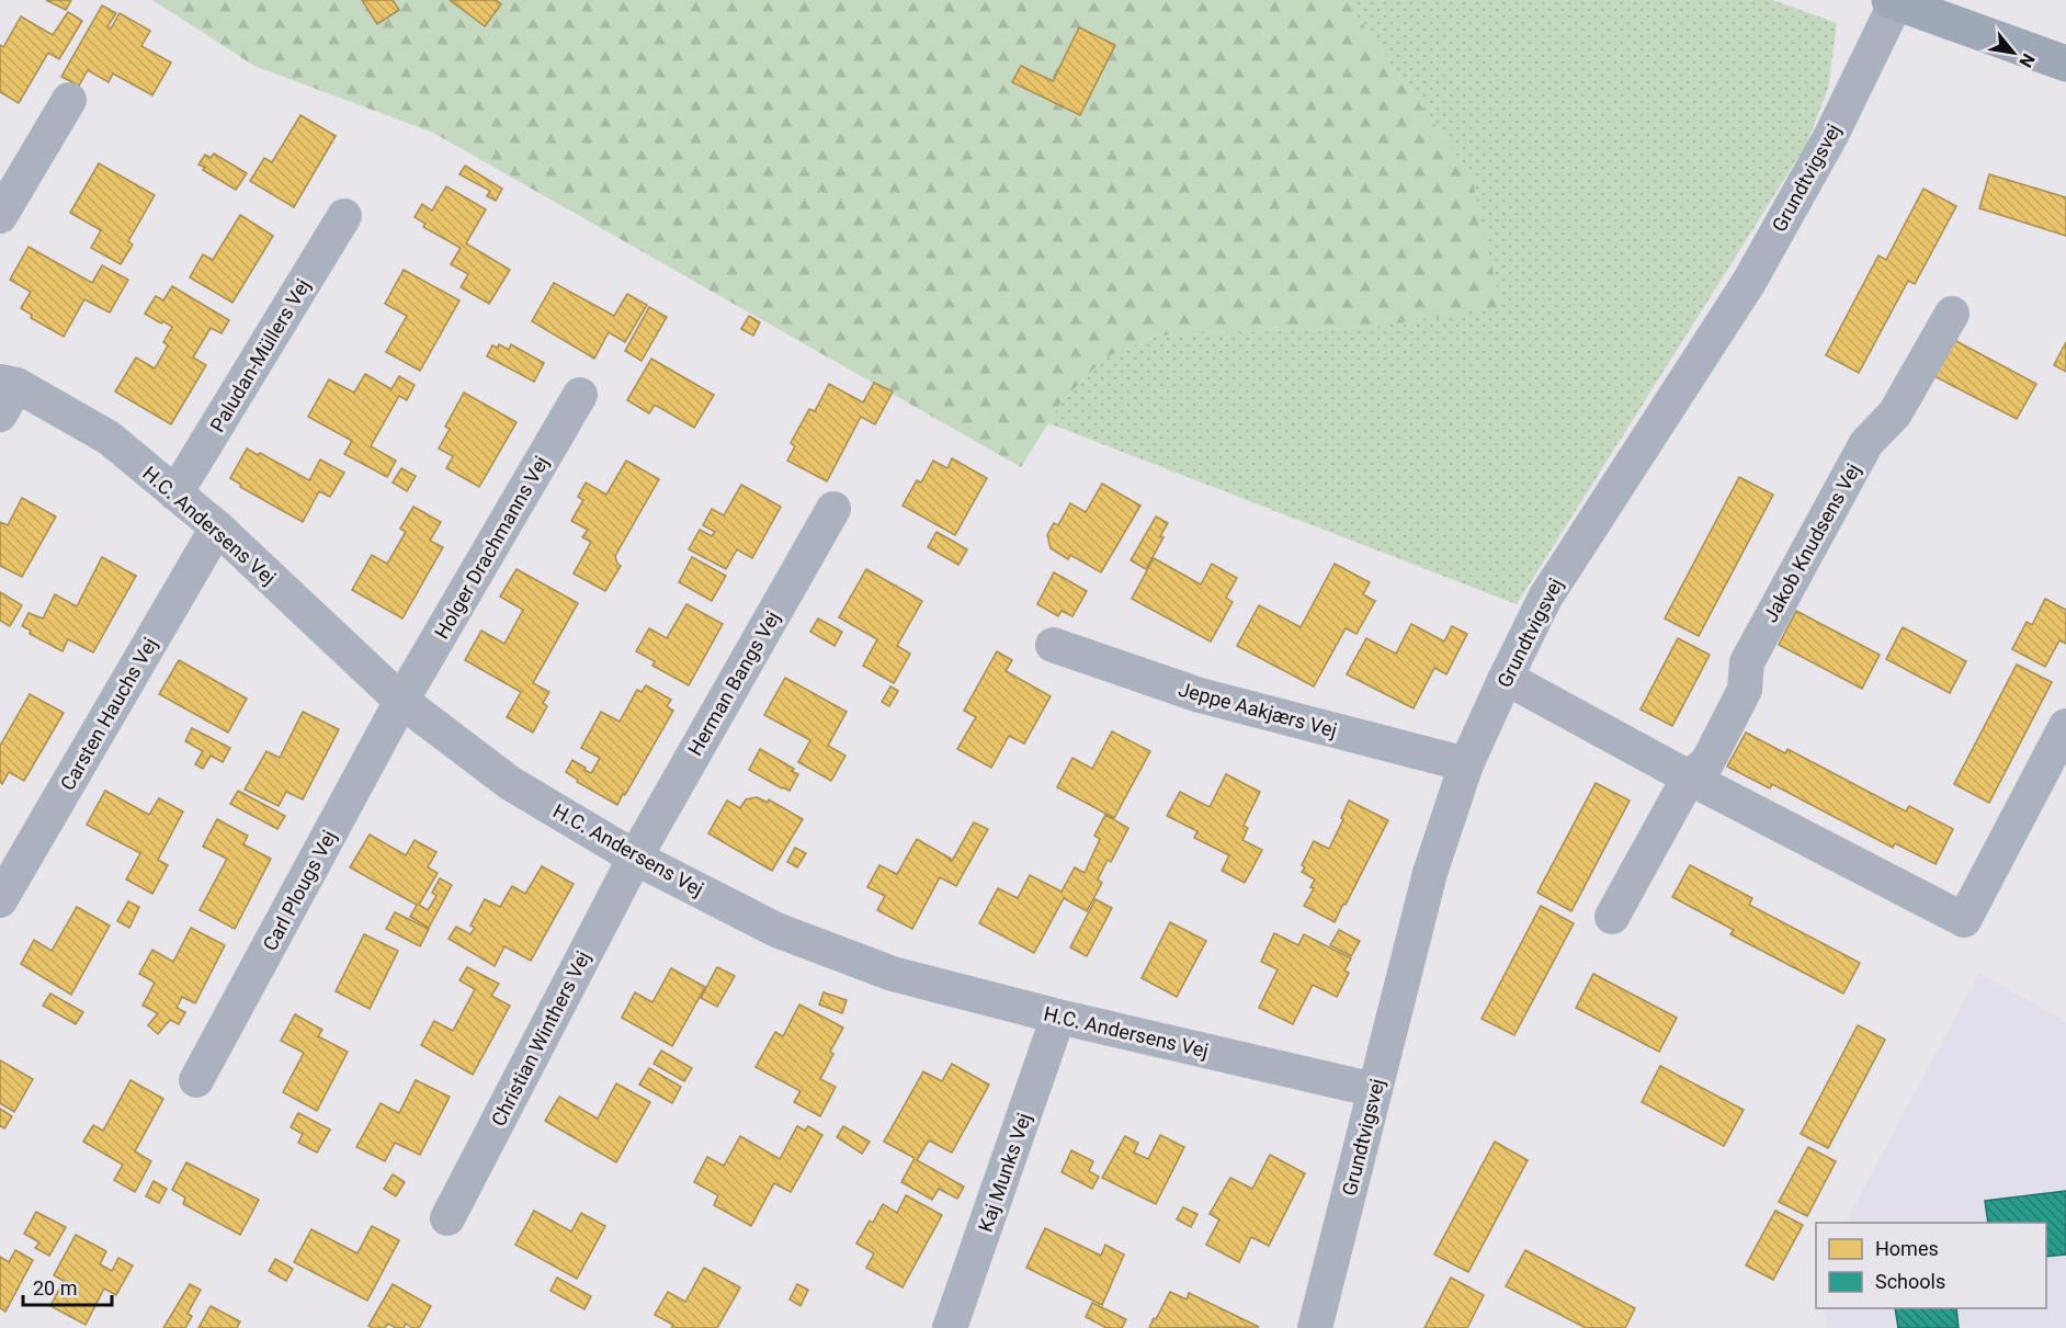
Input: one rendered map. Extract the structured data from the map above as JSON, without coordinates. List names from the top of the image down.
{
  "streets": {
    "street": [
      "Grundtvigsvej",
      "Paludan-Müllers Vej",
      "H.C. Andersens Vej",
      "Jakob Knudsens Vej",
      "Holger Drachmanns Vej",
      "Herman Bangs Vej",
      "Jeppe Aakjærs Vej",
      "Carsten Hauchs Vej",
      "Carl Plougs Vej",
      "Christian Winthers Vej",
      "Kaj Munks Vej"
    ]
  },
  "crossings": [
    ["Grundtvigsvej", "H.C. Andersens Vej"],
    ["Grundtvigsvej", "Jeppe Aakjærs Vej"],
    ["Paludan-Müllers Vej", "H.C. Andersens Vej"],
    ["H.C. Andersens Vej", "Holger Drachmanns Vej"],
    ["H.C. Andersens Vej", "Herman Bangs Vej"],
    ["H.C. Andersens Vej", "Carsten Hauchs Vej"],
    ["H.C. Andersens Vej", "Carl Plougs Vej"],
    ["H.C. Andersens Vej", "Christian Winthers Vej"],
    ["H.C. Andersens Vej", "Kaj Munks Vej"],
    ["Holger Drachmanns Vej", "Carl Plougs Vej"],
    ["Herman Bangs Vej", "Christian Winthers Vej"]
  ],
  "legend": ["Homes", "Schools"],
  "scale_bar": "20 m",
  "north": "bottom right"
}
